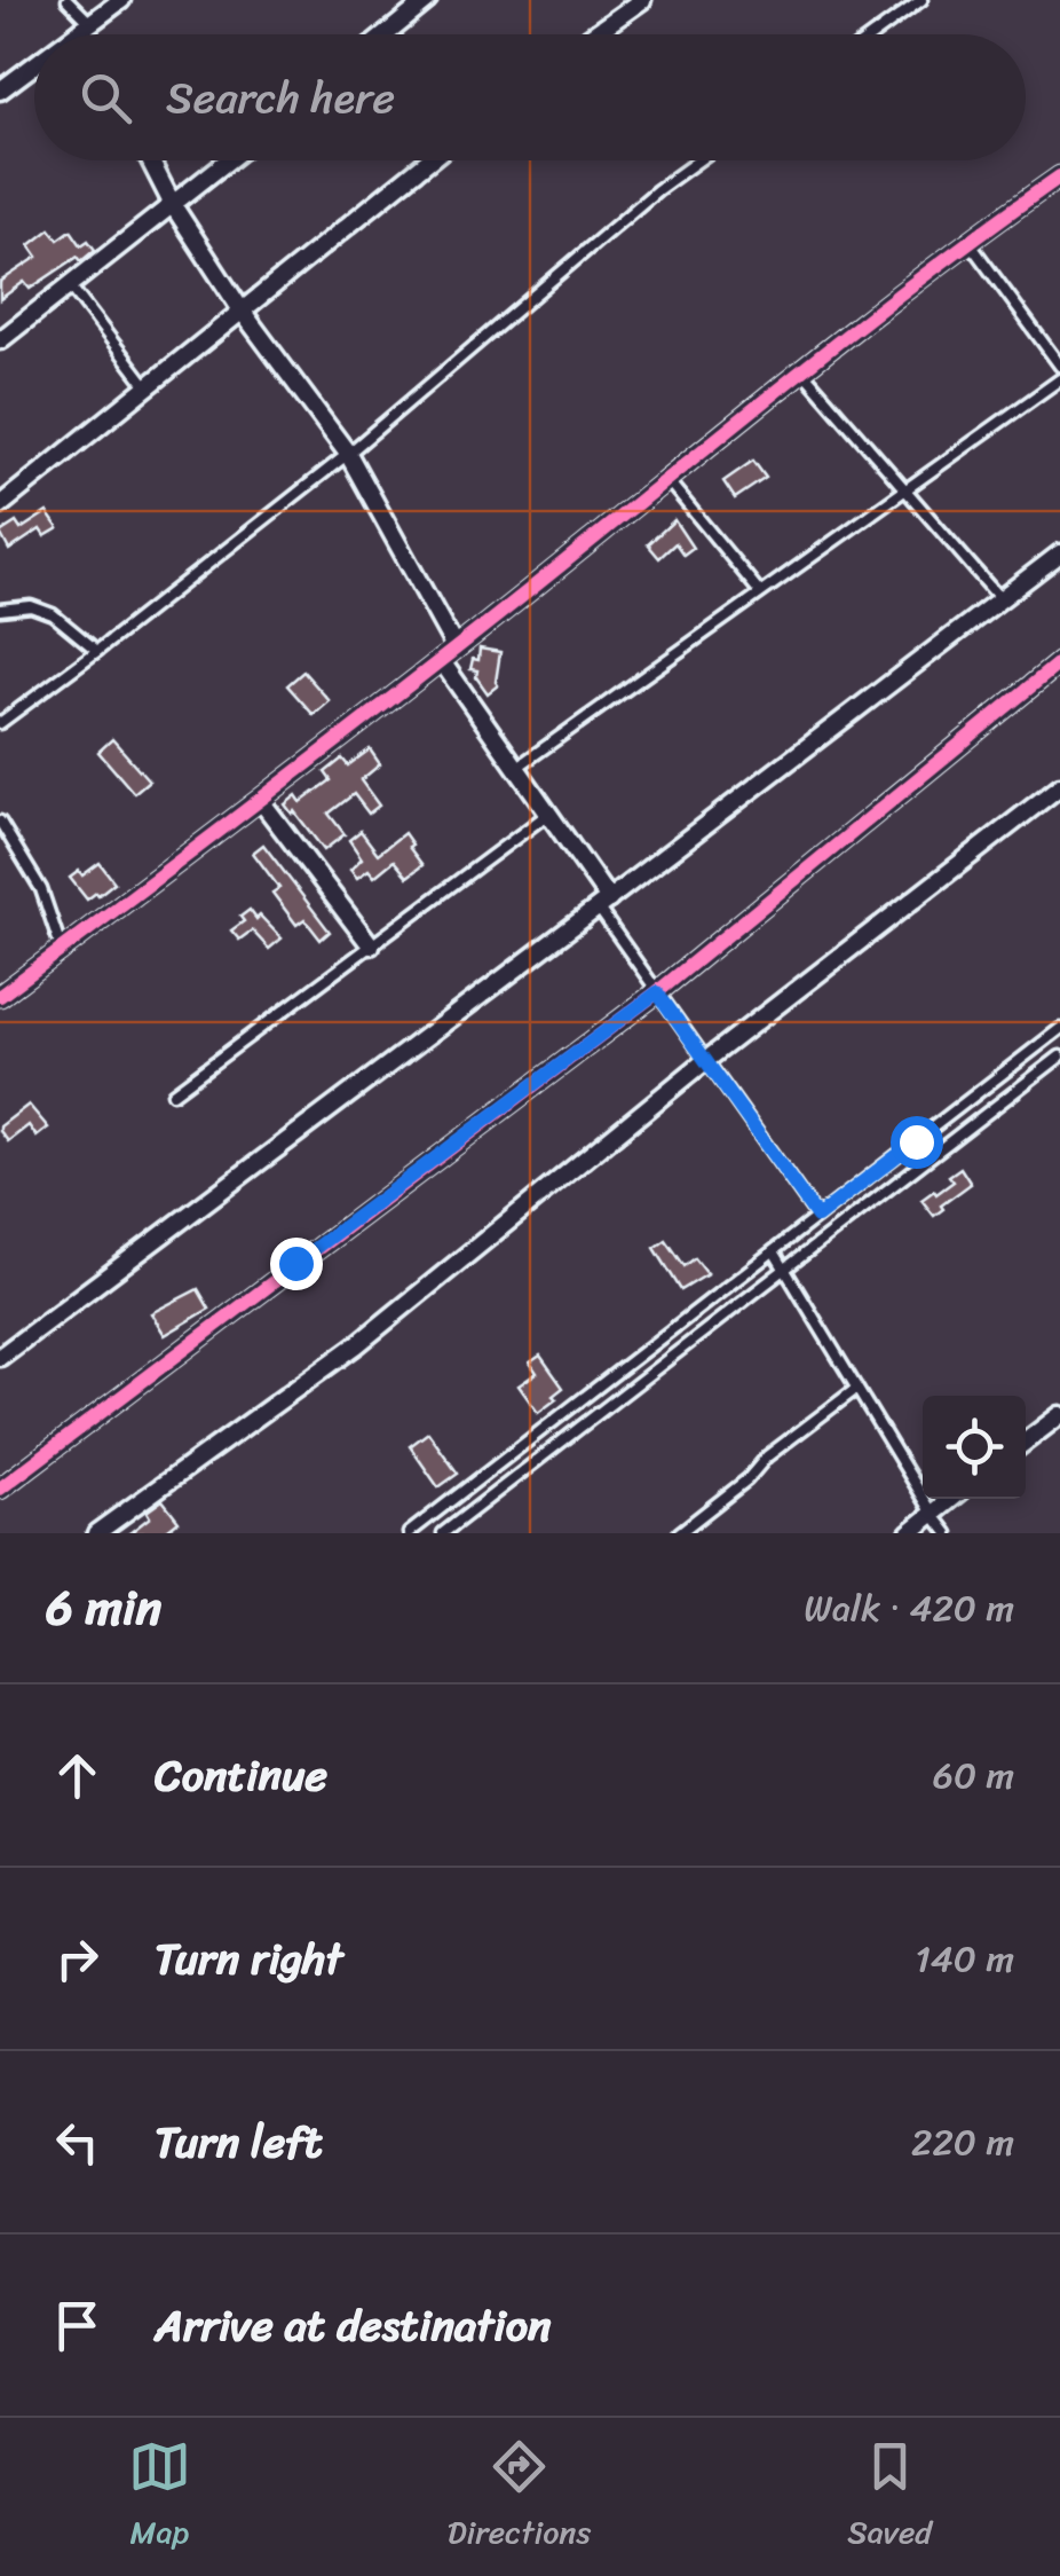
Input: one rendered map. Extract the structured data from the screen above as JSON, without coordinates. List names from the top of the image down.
{
  "page": {
    "search": "Search here",
    "heading": ["6 min", "Walk · 420 m"],
    "list": [
      ["Continue", "60 m"],
      ["Turn right", "140 m"],
      ["Turn left", "220 m"],
      "Arrive at destination"
    ],
    "nav": ["Map", "Directions", "Saved"]
  }
}
